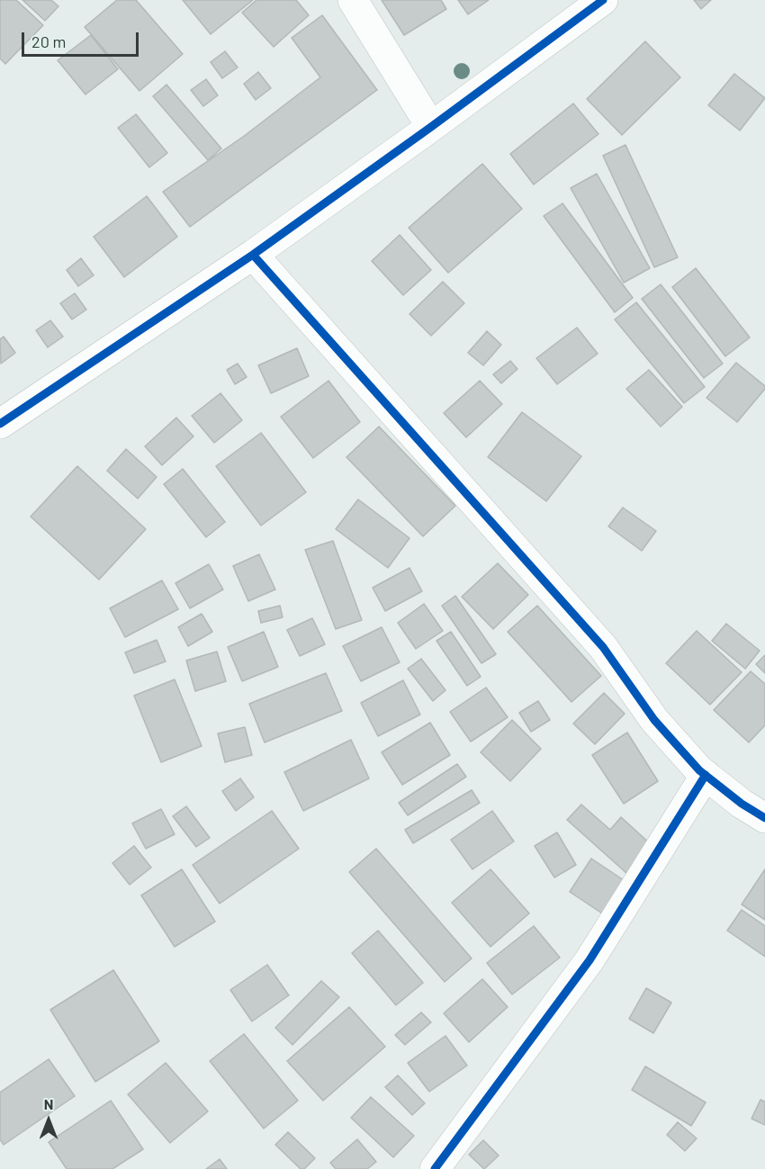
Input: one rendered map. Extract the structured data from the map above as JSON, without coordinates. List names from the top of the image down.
{
  "scale_bar": "20 m",
  "north": "top"
}
